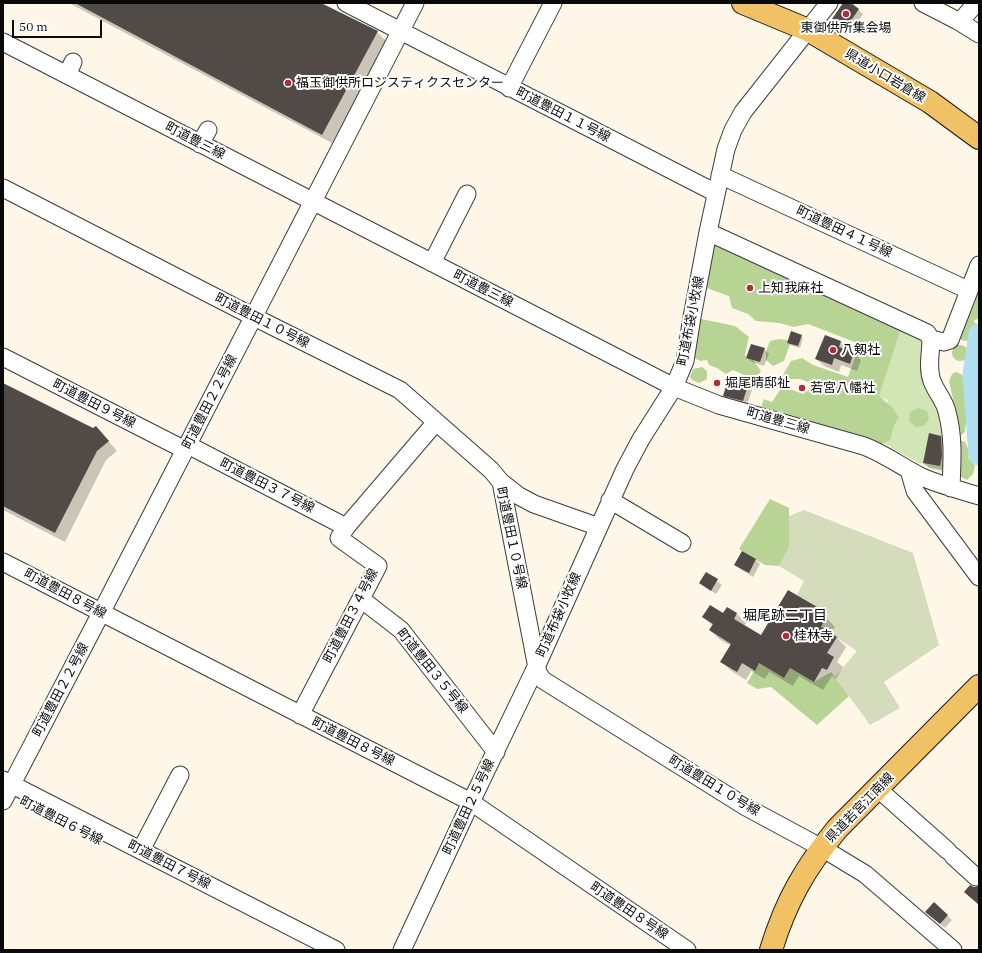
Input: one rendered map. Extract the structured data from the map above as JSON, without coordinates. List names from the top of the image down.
{
  "streets": {
    "main road": ["県道小口岩倉線", "県道若宮江南線"],
    "street": [
      "町道豊田１１号線",
      "町道豊三線",
      "町道豊田４１号線",
      "町道豊田１０号線",
      "町道布袋小牧線",
      "町道豊田２２号線",
      "町道豊田９号線",
      "町道豊田３７号線",
      "町道豊田８号線",
      "町道豊田３４号線",
      "町道豊田３５号線",
      "町道豊田２５号線",
      "町道豊田６号線",
      "町道豊田７号線"
    ]
  },
  "crossings": [
    ["県道小口岩倉線", "町道布袋小牧線"],
    ["町道豊田１１号線", "町道布袋小牧線"],
    ["町道豊田１１号線", "町道豊田２２号線"],
    ["町道豊三線", "町道布袋小牧線"],
    ["町道豊三線", "町道豊田２２号線"],
    ["町道豊田４１号線", "町道布袋小牧線"],
    ["町道豊田１０号線", "町道布袋小牧線"],
    ["町道豊田１０号線", "町道豊田２２号線"],
    ["町道豊田１０号線", "町道豊田２５号線"],
    ["町道豊田１０号線", "県道若宮江南線"],
    ["町道布袋小牧線", "町道豊田２５号線"],
    ["町道豊田２２号線", "町道豊田９号線"],
    ["町道豊田２２号線", "町道豊田３７号線"],
    ["町道豊田２２号線", "町道豊田８号線"],
    ["町道豊田２２号線", "町道豊田６号線"],
    ["町道豊田２２号線", "町道豊田７号線"],
    ["町道豊田９号線", "町道豊田３７号線"],
    ["町道豊田３７号線", "町道豊田３４号線"],
    ["町道豊田８号線", "町道豊田３４号線"],
    ["町道豊田８号線", "町道豊田２５号線"],
    ["町道豊田３４号線", "町道豊田３５号線"],
    ["町道豊田３５号線", "町道豊田２５号線"],
    ["町道豊田６号線", "町道豊田７号線"]
  ],
  "districts": ["堀尾跡二丁目"],
  "places": [
    "東御供所集会場",
    "福玉御供所ロジスティクスセンター",
    "上知我麻社",
    "八剱社",
    "堀尾晴邸祉",
    "若宮八幡社",
    "桂林寺"
  ],
  "scale_bar": "50 m"
}
